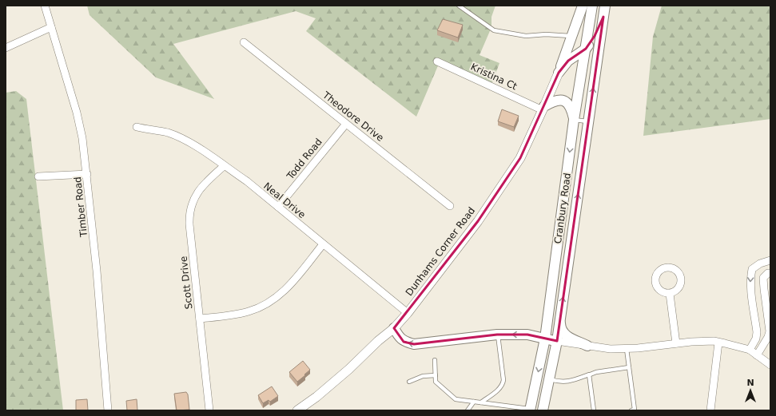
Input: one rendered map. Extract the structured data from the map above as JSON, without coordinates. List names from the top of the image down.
{
  "streets": {
    "main road": ["Cranbury Road"],
    "street": [
      "Kristina Ct",
      "Theodore Drive",
      "Todd Road",
      "Neal Drive",
      "Timber Road",
      "Dunhams Corner Road",
      "Scott Drive"
    ]
  },
  "crossings": [
    ["Kristina Ct", "Dunhams Corner Road"],
    ["Theodore Drive", "Todd Road"],
    ["Todd Road", "Neal Drive"],
    ["Neal Drive", "Dunhams Corner Road"],
    ["Neal Drive", "Scott Drive"]
  ],
  "north": "top"
}
